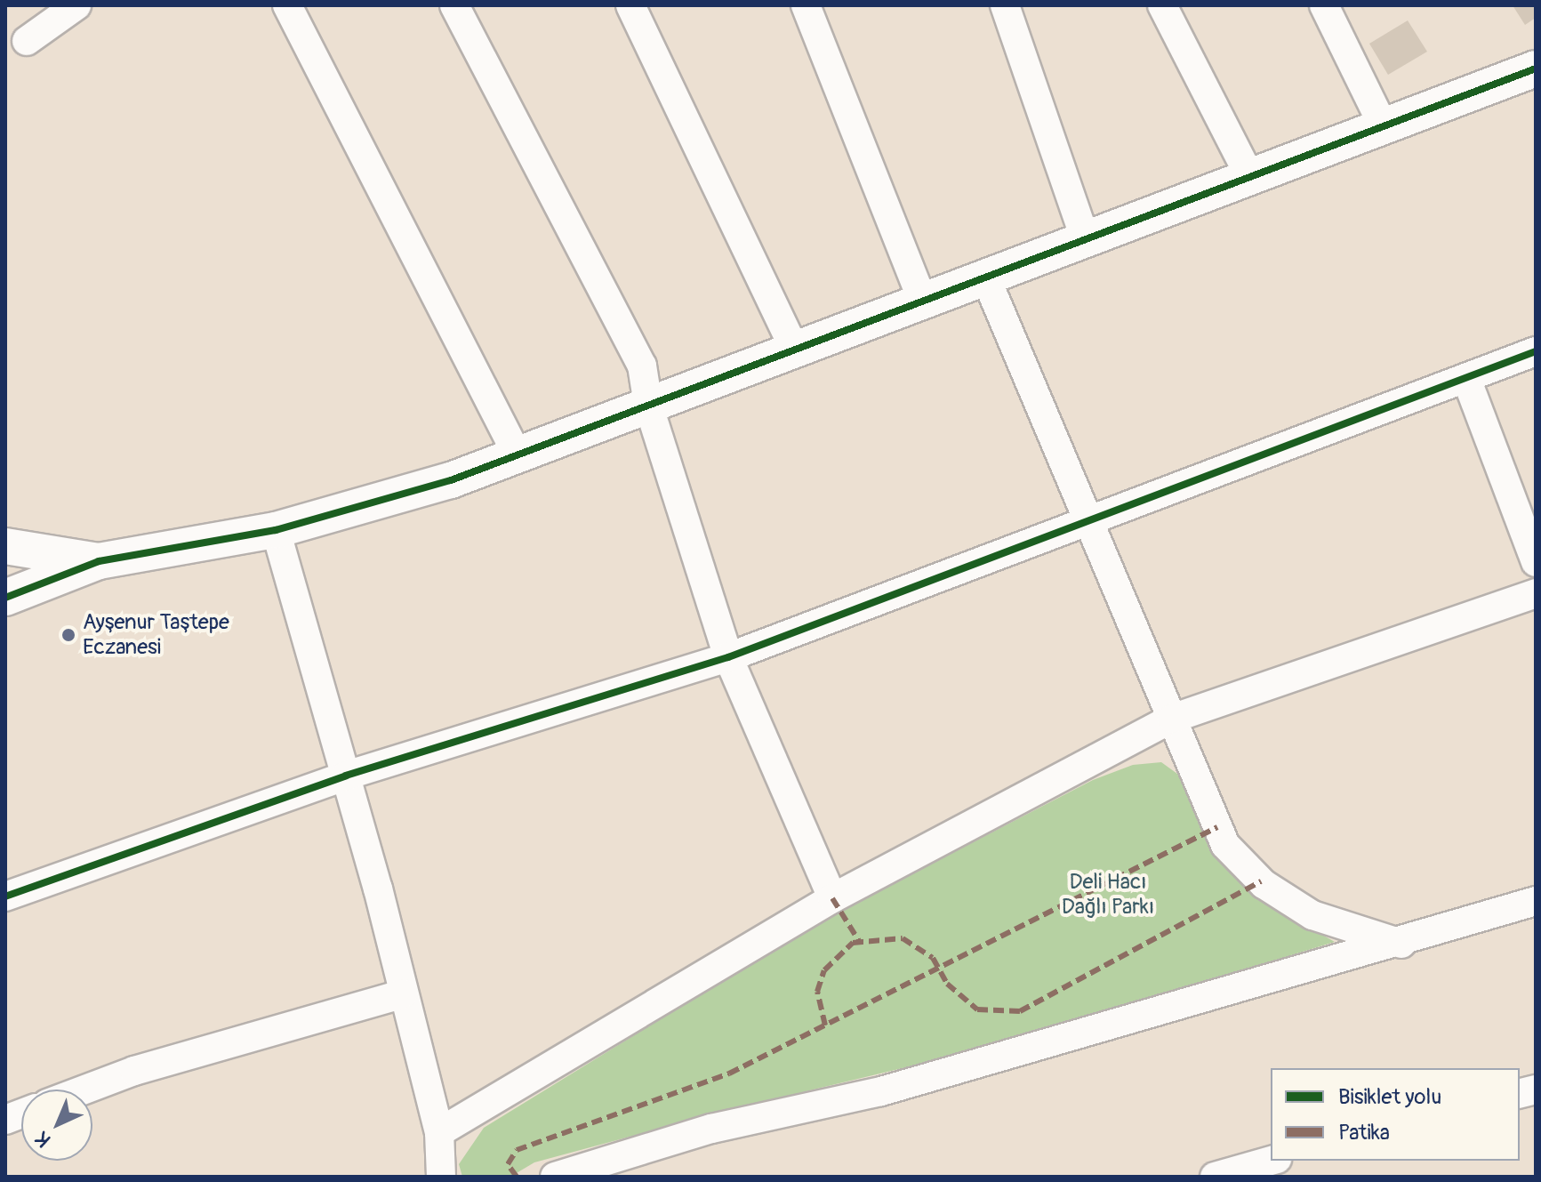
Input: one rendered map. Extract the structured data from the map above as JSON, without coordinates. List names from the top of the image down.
{
  "parks": ["Deli Hacı Dağlı Parkı"],
  "places": ["Ayşenur Taştepe Eczanesi"],
  "legend": ["Bisiklet yolu", "Patika"],
  "north": "bottom left"
}
